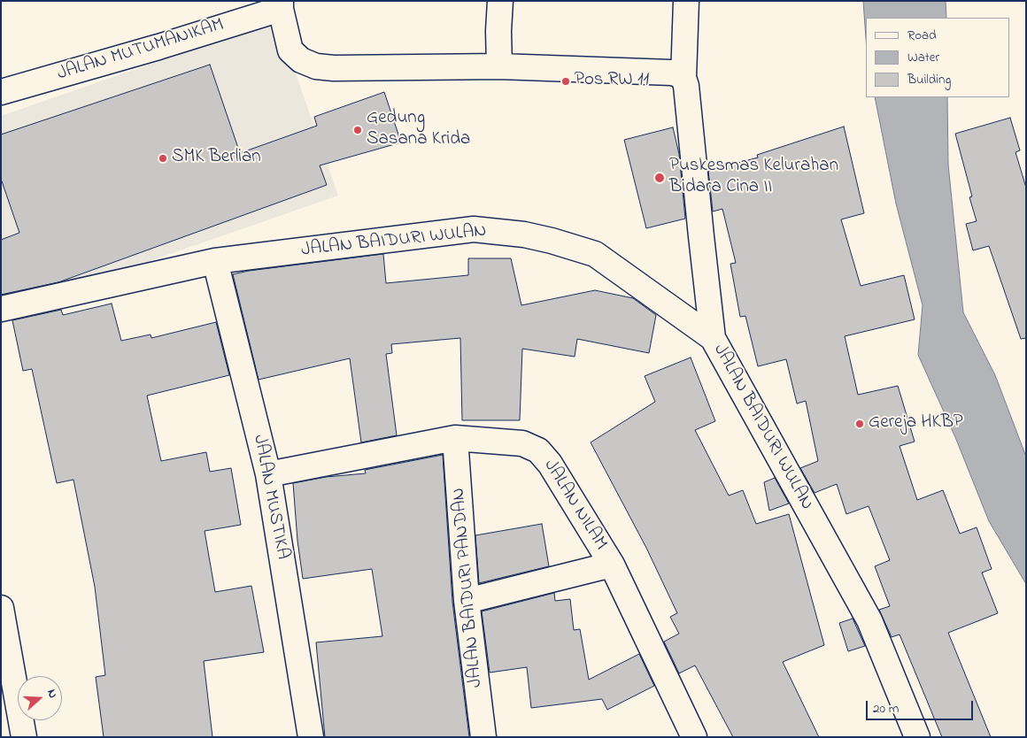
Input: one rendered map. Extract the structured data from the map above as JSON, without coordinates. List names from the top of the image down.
{
  "streets": {
    "street": [
      "JALAN MUTUMANIKAM",
      "JALAN BAIDURI WULAN",
      "JALAN MUSTIKA",
      "JALAN NILAM",
      "JALAN BAIDURI PANDAN"
    ]
  },
  "crossings": [
    ["JALAN BAIDURI WULAN", "JALAN MUSTIKA"],
    ["JALAN MUSTIKA", "JALAN NILAM"],
    ["JALAN NILAM", "JALAN BAIDURI PANDAN"]
  ],
  "places": [
    "Pos RW 11",
    "Gedung Sasana Krida",
    "SMK Berlian",
    "Puskesmas Kelurahan Bidara Cina II",
    "Gereja HKBP"
  ],
  "legend": ["Road", "Water", "Building"],
  "scale_bar": "20 m",
  "north": "right"
}
